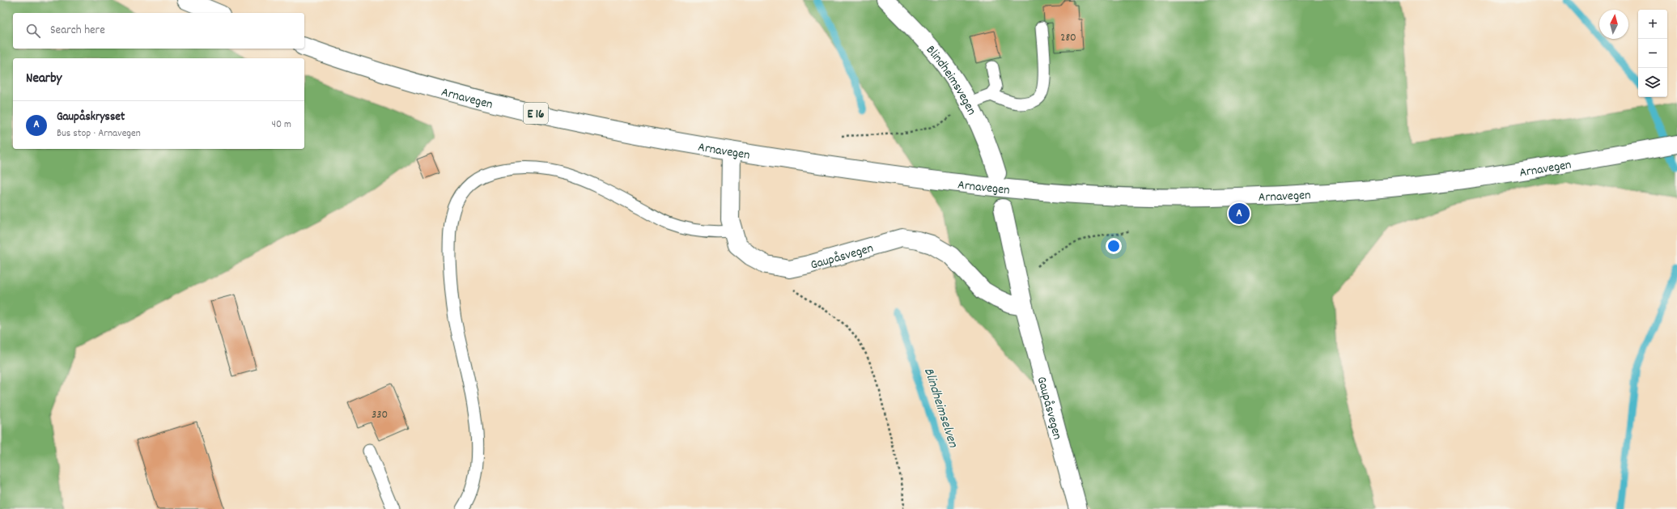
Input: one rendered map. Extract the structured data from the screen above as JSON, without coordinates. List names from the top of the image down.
{
  "streets": {
    "main road": [
      "Blindheimsvegen",
      "Arnavegen",
      "E 16",
      "Gaupåsvegen"
    ]
  },
  "crossings": [
    ["Arnavegen", "Gaupåsvegen"]
  ],
  "water": ["Blindheimselven"],
  "house_numbers": ["280", "330"],
  "north": "top",
  "page": {
    "map_buttons": ["+", "−"],
    "search": "Search here",
    "heading": "Nearby",
    "list": [
      {
        "mark": "A",
        "name": "Gaupåskrysset",
        "note": "Bus stop · Arnavegen",
        "value": "40 m"
      }
    ],
    "pins": "A"
  }
}
